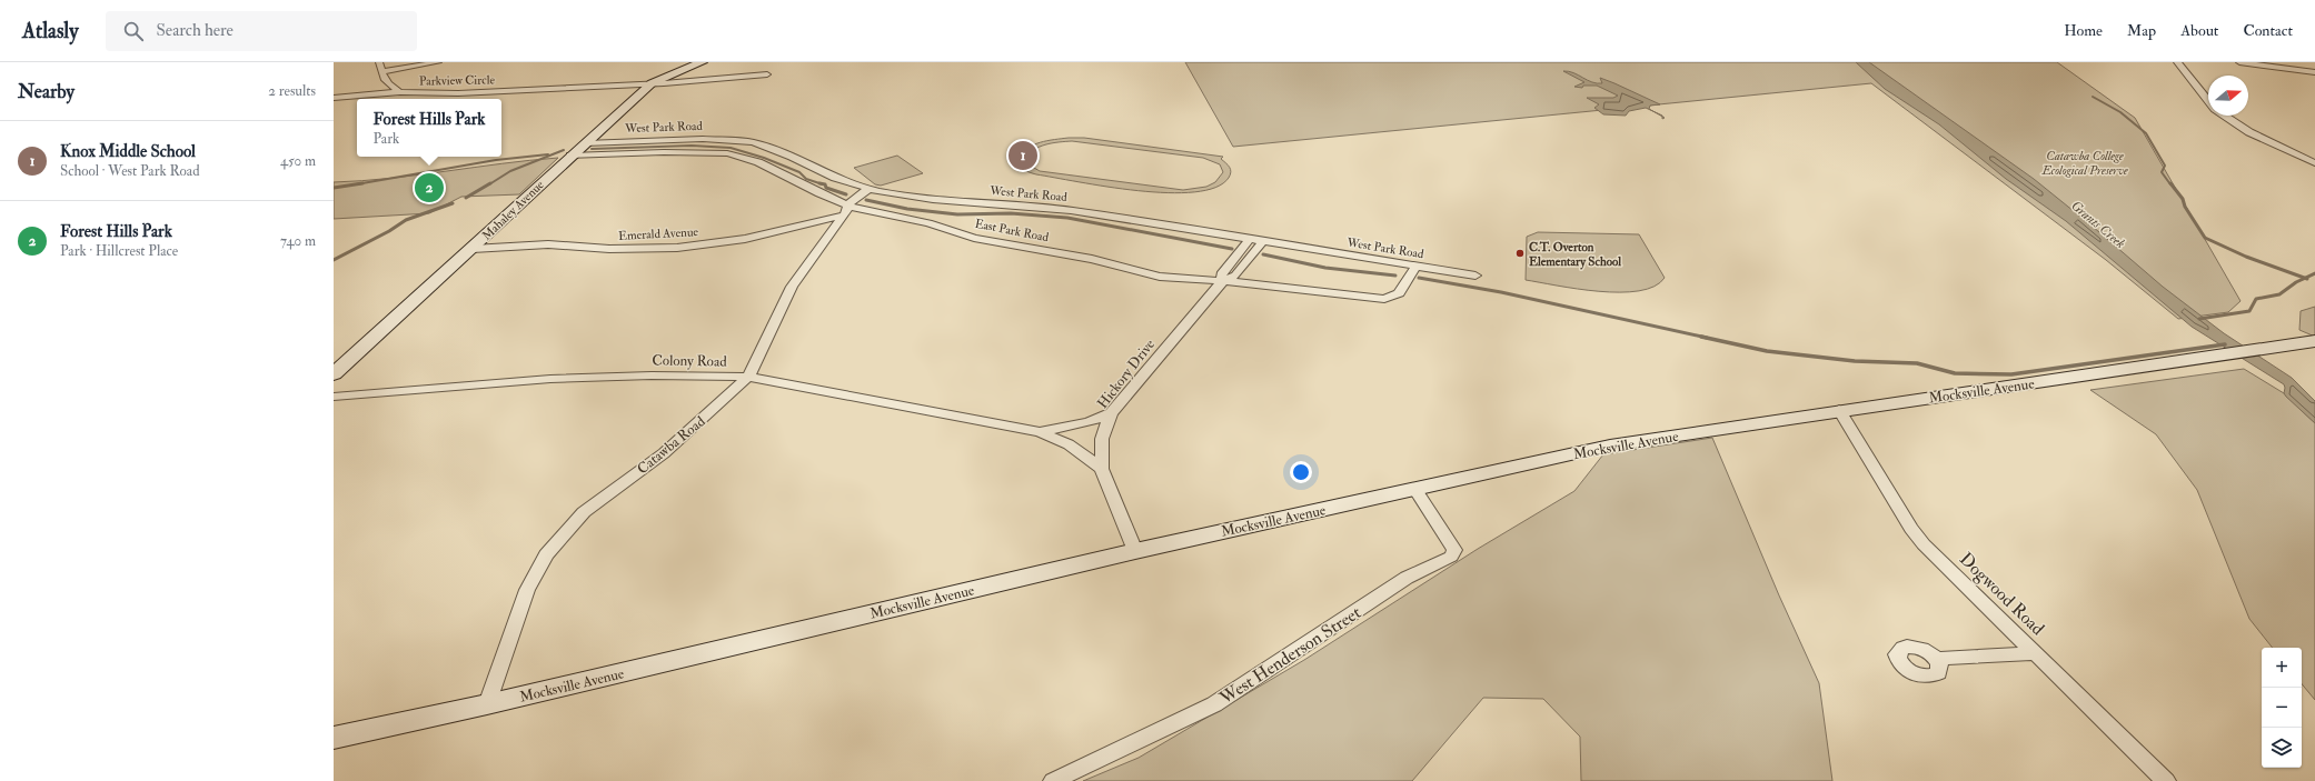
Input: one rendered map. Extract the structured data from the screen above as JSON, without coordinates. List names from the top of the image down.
{
  "streets": {
    "street": [
      "Parkview Circle",
      "West Park Road",
      "Mahaley Avenue",
      "East Park Road",
      "Emerald Avenue",
      "Colony Road",
      "Hickory Drive",
      "Mocksville Avenue",
      "Catawba Road",
      "Dogwood Road",
      "West Henderson Street"
    ]
  },
  "crossings": [
    ["Parkview Circle", "Mahaley Avenue"],
    ["West Park Road", "Mahaley Avenue"],
    ["West Park Road", "East Park Road"],
    ["West Park Road", "Hickory Drive"],
    ["West Park Road", "Catawba Road"],
    ["Mahaley Avenue", "East Park Road"],
    ["Mahaley Avenue", "Emerald Avenue"],
    ["East Park Road", "Emerald Avenue"],
    ["East Park Road", "Hickory Drive"],
    ["East Park Road", "Catawba Road"],
    ["Emerald Avenue", "Catawba Road"],
    ["Colony Road", "Hickory Drive"],
    ["Colony Road", "Catawba Road"],
    ["Hickory Drive", "Mocksville Avenue"],
    ["Mocksville Avenue", "Catawba Road"],
    ["Mocksville Avenue", "Dogwood Road"],
    ["Mocksville Avenue", "West Henderson Street"]
  ],
  "water": ["Grants Creek"],
  "parks": ["Catawba College Ecological Preserve"],
  "places": ["C.T. Overton Elementary School"],
  "north": "right",
  "page": {
    "header": "Atlasly",
    "search": "Search here",
    "nav": [
      "Home",
      "Map",
      "About",
      "Contact"
    ],
    "heading": ["Nearby", "2 results"],
    "popup": ["Forest Hills Park", "Park"],
    "list": [
      {
        "mark": "1",
        "name": "Knox Middle School",
        "note": "School · West Park Road",
        "value": "450 m"
      },
      {
        "mark": "2",
        "name": "Forest Hills Park",
        "note": "Park · Hillcrest Place",
        "value": "740 m"
      }
    ],
    "pins": ["1", "2"],
    "map_buttons": ["+", "−"]
  }
}
